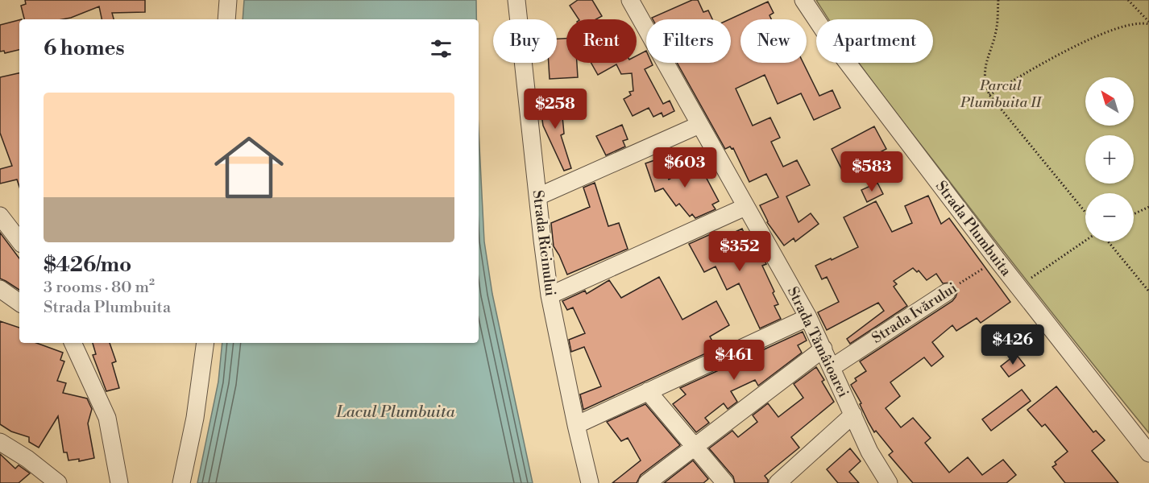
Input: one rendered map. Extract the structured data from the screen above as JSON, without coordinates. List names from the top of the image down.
{
  "streets": {
    "street": [
      "Strada Plumbuita",
      "Strada Ricinului",
      "Strada Ivărului",
      "Strada Tămâioarei"
    ]
  },
  "crossings": [
    ["Strada Plumbuita", "Strada Ivărului"],
    ["Strada Ivărului", "Strada Tămâioarei"]
  ],
  "water": ["Lacul Plumbuita"],
  "parks": ["Parcul Plumbuita II"],
  "north": "top left",
  "page": {
    "chip": [
      "Buy",
      "Rent",
      "Filters",
      "New",
      "Apartment"
    ],
    "heading": "6 homes",
    "map_buttons": ["+", "−"],
    "list": [
      {
        "name": "$426/mo",
        "note": "3 rooms · 80 m² · Strada Plumbuita"
      }
    ],
    "price": [
      "$258",
      "$603",
      "$583",
      "$352",
      "$426",
      "$461"
    ]
  }
}
